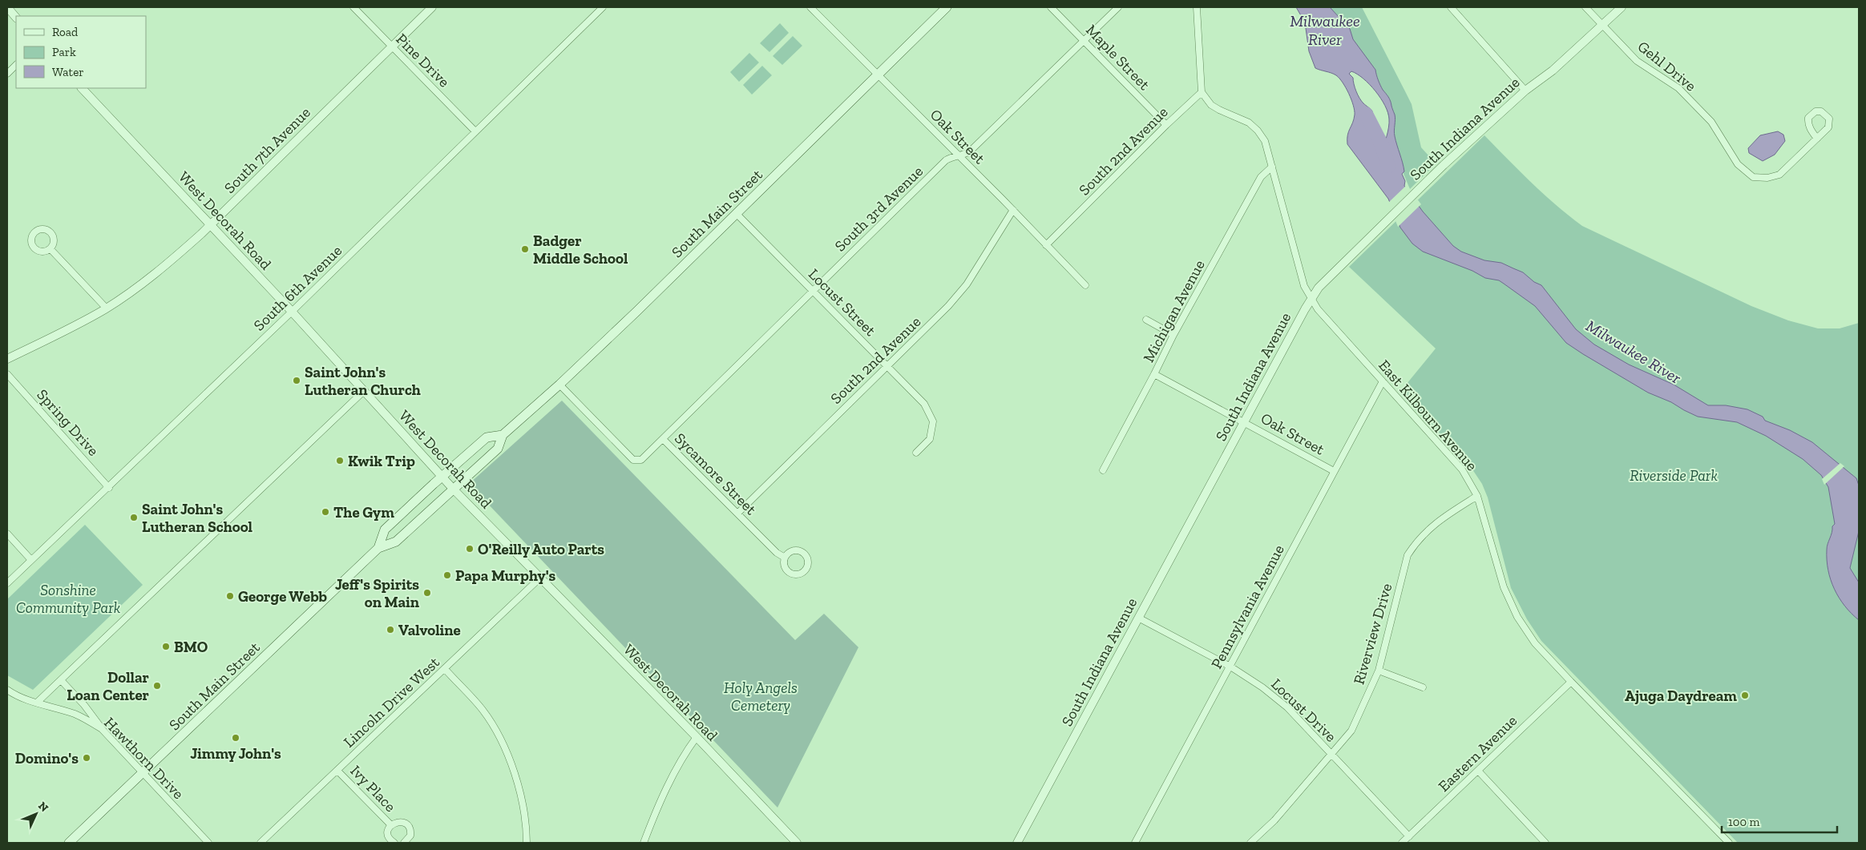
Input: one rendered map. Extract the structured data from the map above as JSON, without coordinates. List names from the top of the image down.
{
  "streets": {
    "main road": ["South Main Street"],
    "street": [
      "Maple Street",
      "Pine Drive",
      "Gehl Drive",
      "South Indiana Avenue",
      "Oak Street",
      "South 7th Avenue",
      "South 2nd Avenue",
      "South 3rd Avenue",
      "West Decorah Road",
      "South 6th Avenue",
      "Locust Street",
      "Michigan Avenue",
      "East Kilbourn Avenue",
      "Spring Drive",
      "Sycamore Street",
      "Pennsylvania Avenue",
      "Riverview Drive",
      "Lincoln Drive West",
      "Locust Drive",
      "Eastern Avenue",
      "Hawthorn Drive",
      "Ivy Place"
    ]
  },
  "crossings": [
    ["Maple Street", "South 2nd Avenue"],
    ["Maple Street", "South 3rd Avenue"],
    ["Pine Drive", "South 7th Avenue"],
    ["Pine Drive", "South 6th Avenue"],
    ["Gehl Drive", "South Indiana Avenue"],
    ["South Indiana Avenue", "Oak Street"],
    ["South Indiana Avenue", "East Kilbourn Avenue"],
    ["South Indiana Avenue", "Locust Drive"],
    ["Oak Street", "South 2nd Avenue"],
    ["Oak Street", "South 3rd Avenue"],
    ["Oak Street", "South Main Street"],
    ["Oak Street", "Michigan Avenue"],
    ["Oak Street", "Pennsylvania Avenue"],
    ["South 7th Avenue", "West Decorah Road"],
    ["South 2nd Avenue", "Locust Street"],
    ["South 2nd Avenue", "East Kilbourn Avenue"],
    ["South 2nd Avenue", "Sycamore Street"],
    ["South 3rd Avenue", "Locust Street"],
    ["South 3rd Avenue", "Sycamore Street"],
    ["South Main Street", "West Decorah Road"],
    ["South Main Street", "Locust Street"],
    ["South Main Street", "Sycamore Street"],
    ["South Main Street", "Hawthorn Drive"],
    ["West Decorah Road", "South 6th Avenue"],
    ["West Decorah Road", "Lincoln Drive West"],
    ["South 6th Avenue", "Spring Drive"],
    ["Michigan Avenue", "East Kilbourn Avenue"],
    ["East Kilbourn Avenue", "Pennsylvania Avenue"],
    ["East Kilbourn Avenue", "Riverview Drive"],
    ["East Kilbourn Avenue", "Eastern Avenue"],
    ["Pennsylvania Avenue", "Locust Drive"],
    ["Riverview Drive", "Locust Drive"],
    ["Lincoln Drive West", "Ivy Place"],
    ["Locust Drive", "Eastern Avenue"]
  ],
  "water": ["Milwaukee River"],
  "parks": ["Riverside Park", "Sonshine Community Park", "Holy Angels Cemetery"],
  "places": [
    "Badger Middle School",
    "Saint John's Lutheran Church",
    "Kwik Trip",
    "The Gym",
    "Saint John's Lutheran School",
    "O'Reilly Auto Parts",
    "Papa Murphy's",
    "Jeff's Spirits on Main",
    "George Webb",
    "Valvoline",
    "BMO",
    "Dollar Loan Center",
    "Ajuga Daydream",
    "Jimmy John's",
    "Domino's"
  ],
  "legend": ["Road", "Park", "Water"],
  "scale_bar": "100 m",
  "north": "top right"
}
